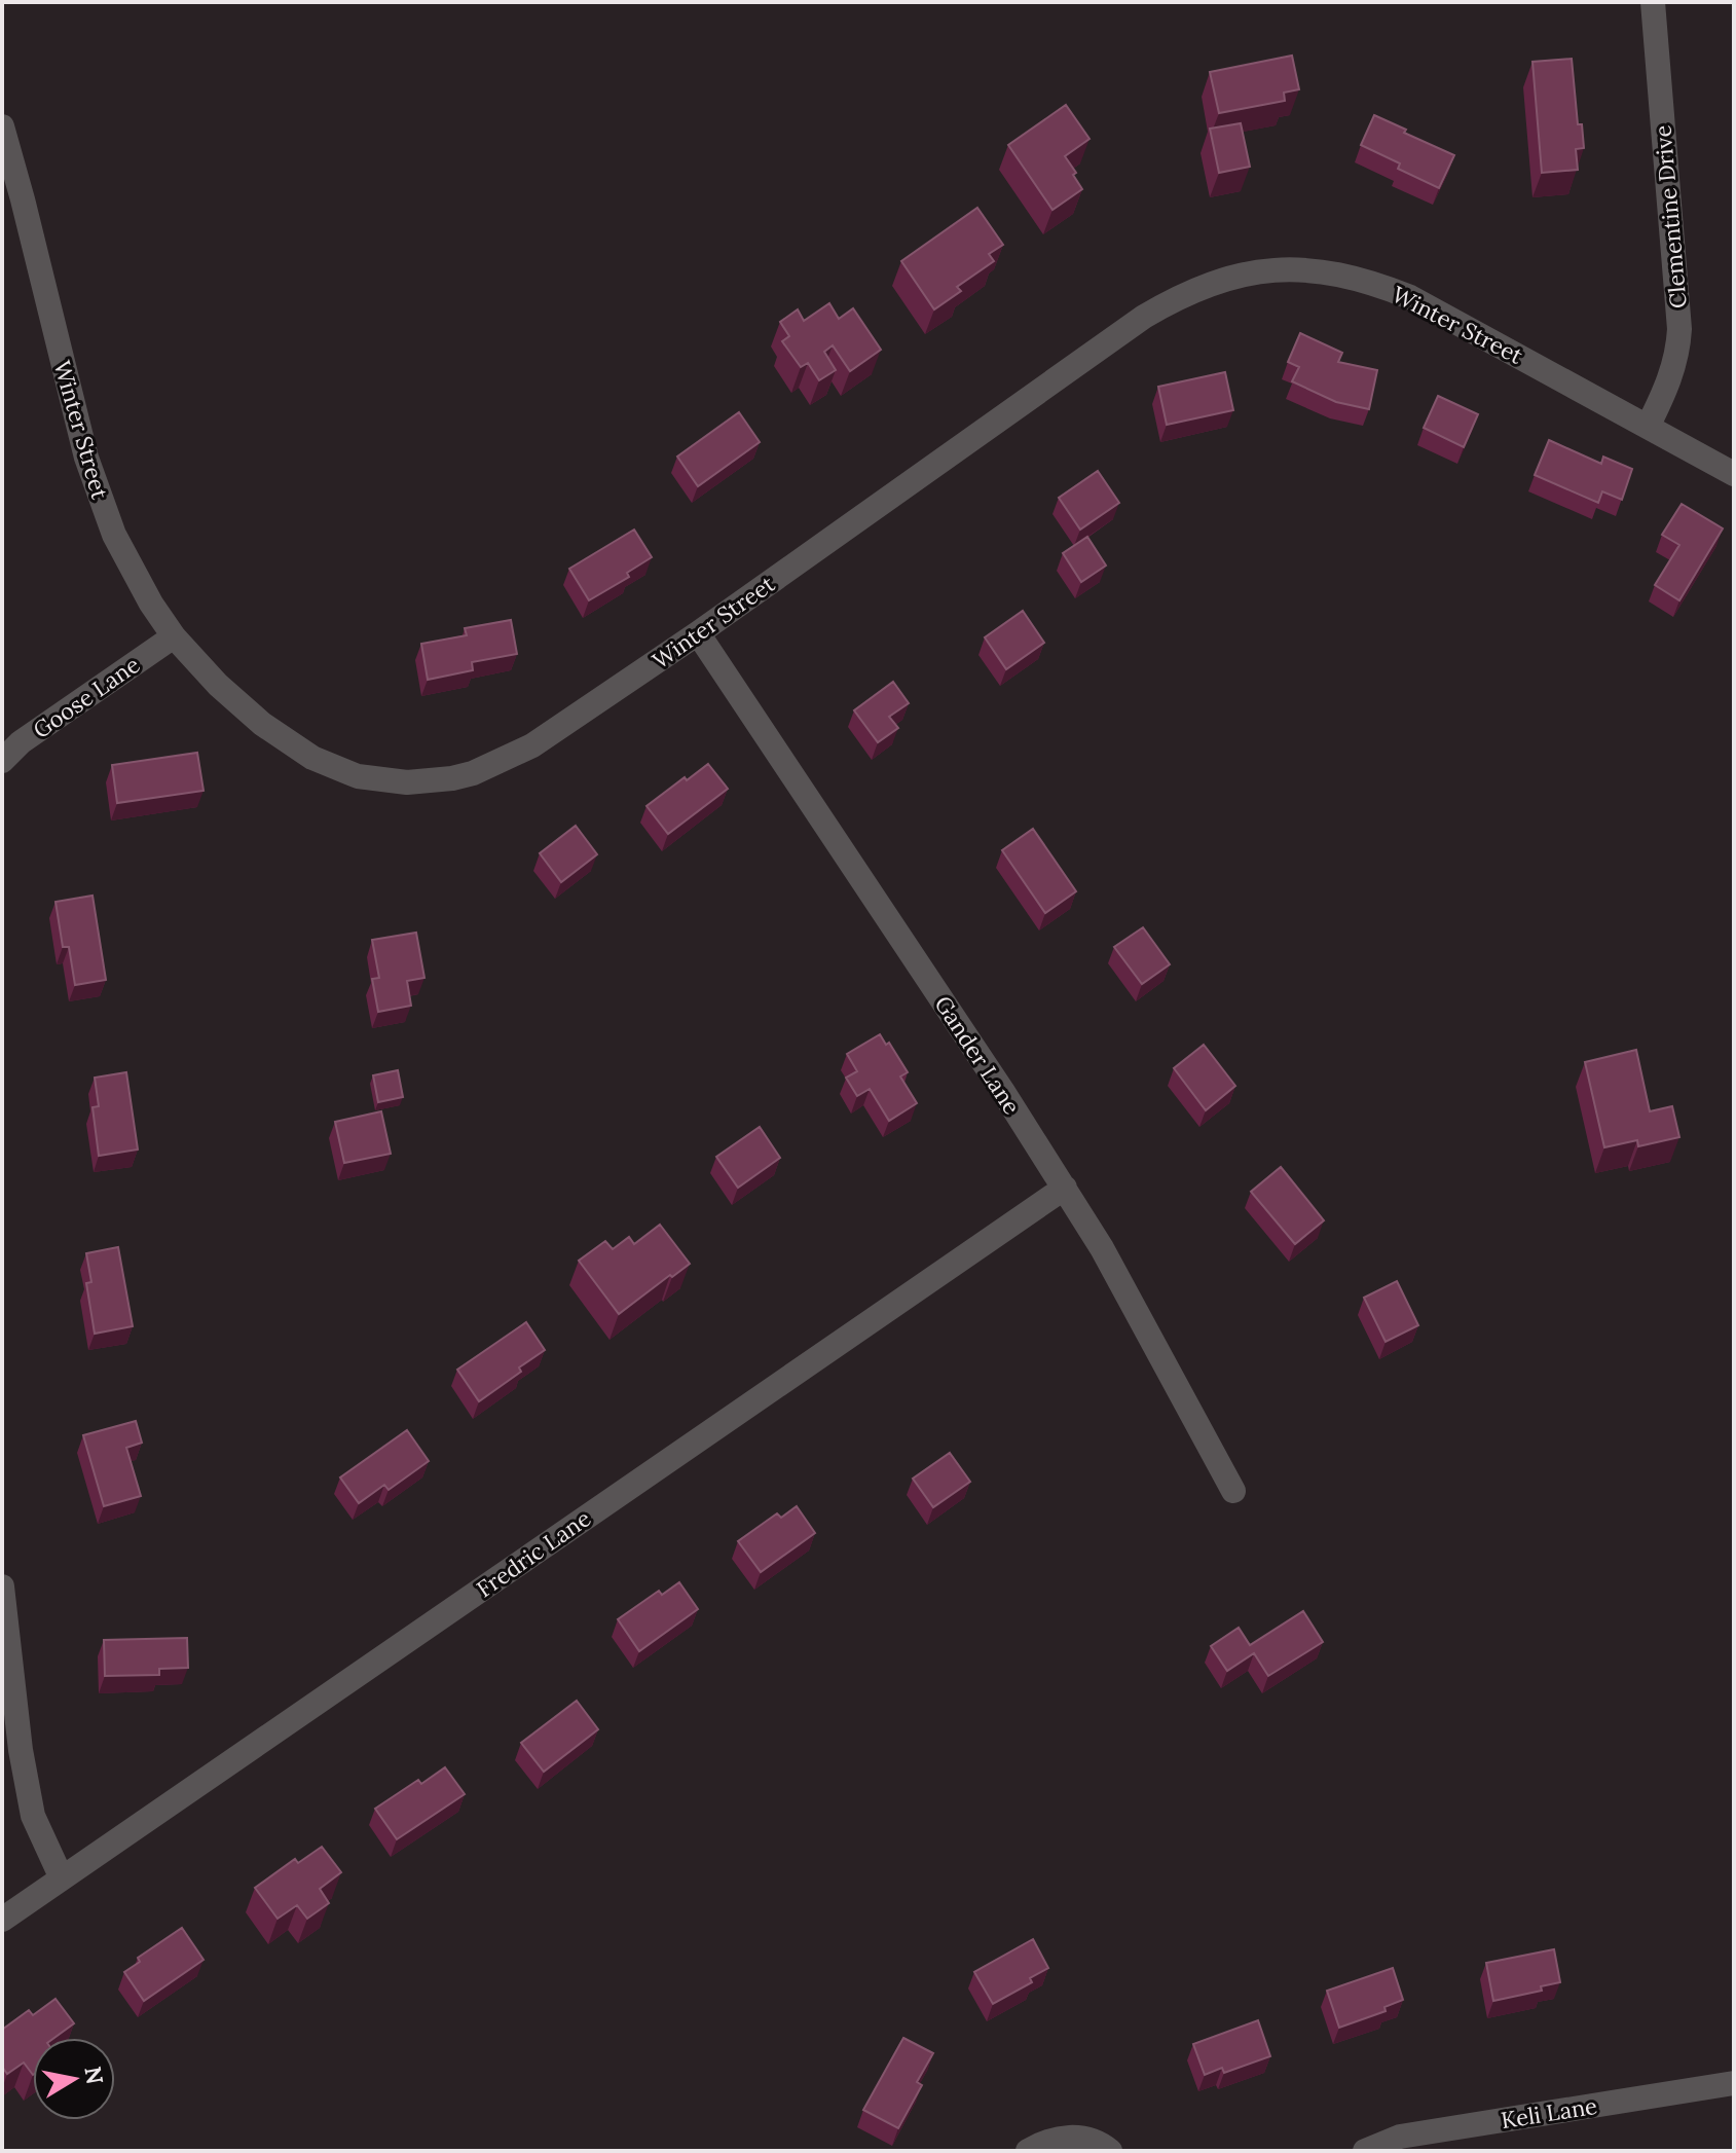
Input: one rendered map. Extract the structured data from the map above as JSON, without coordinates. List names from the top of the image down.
{
  "streets": {
    "street": [
      "Clementine Drive",
      "Winter Street",
      "Goose Lane",
      "Gander Lane",
      "Fredric Lane",
      "Keli Lane"
    ]
  },
  "crossings": [
    ["Clementine Drive", "Winter Street"],
    ["Winter Street", "Goose Lane"],
    ["Winter Street", "Gander Lane"],
    ["Gander Lane", "Fredric Lane"]
  ],
  "north": "right"
}
